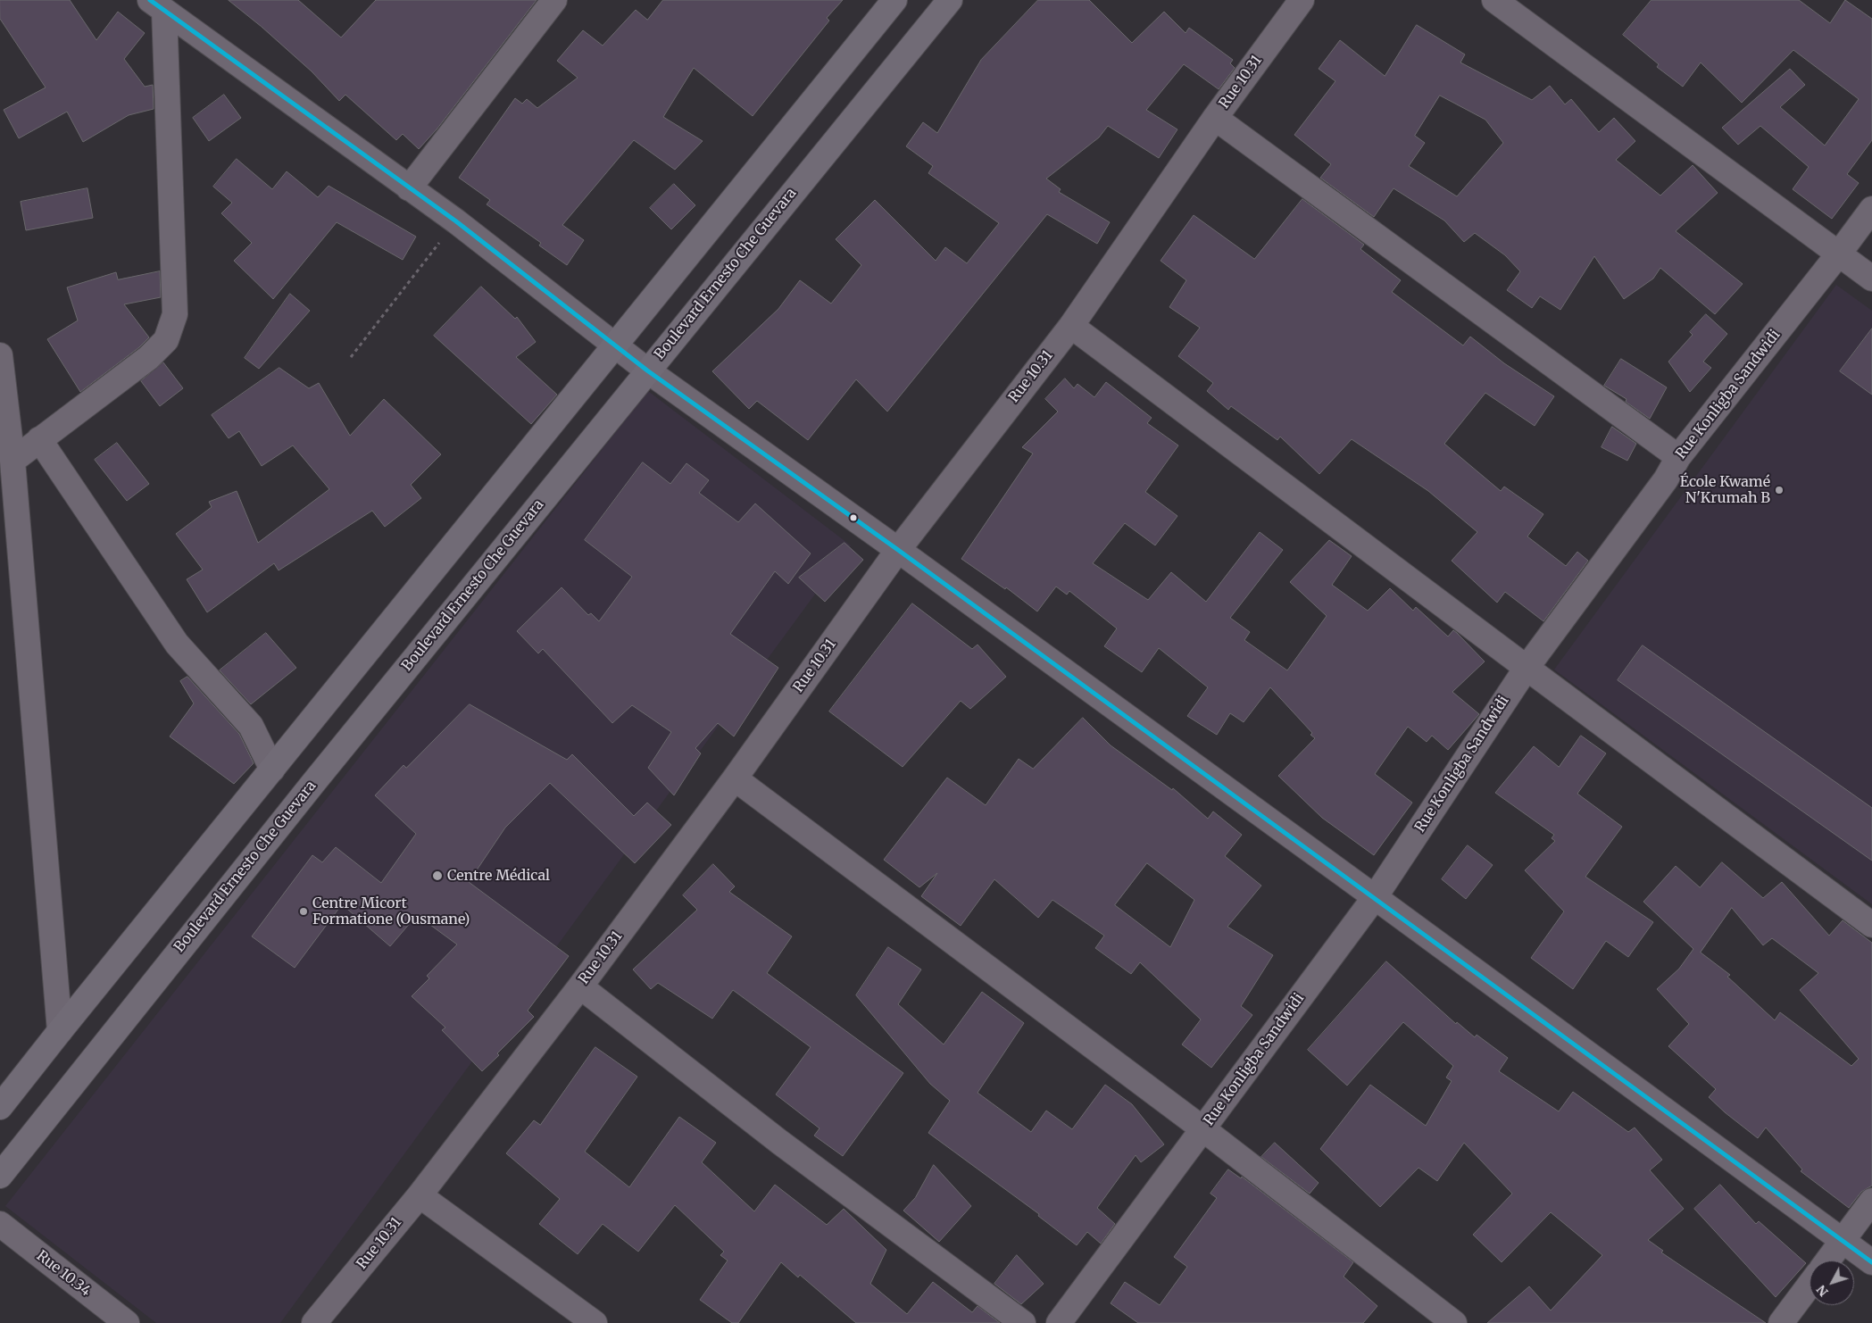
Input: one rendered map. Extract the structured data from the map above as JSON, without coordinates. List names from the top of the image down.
{
  "streets": {
    "main road": ["Boulevard Ernesto Che Guevara"],
    "street": ["Rue 10.31", "Rue Konligba Sandwidi", "Rue 10.34"]
  },
  "places": ["École Kwamé N'Krumah B", "Centre Médical", "Centre Micort Formatione (Ousmane)"],
  "north": "bottom left"
}
